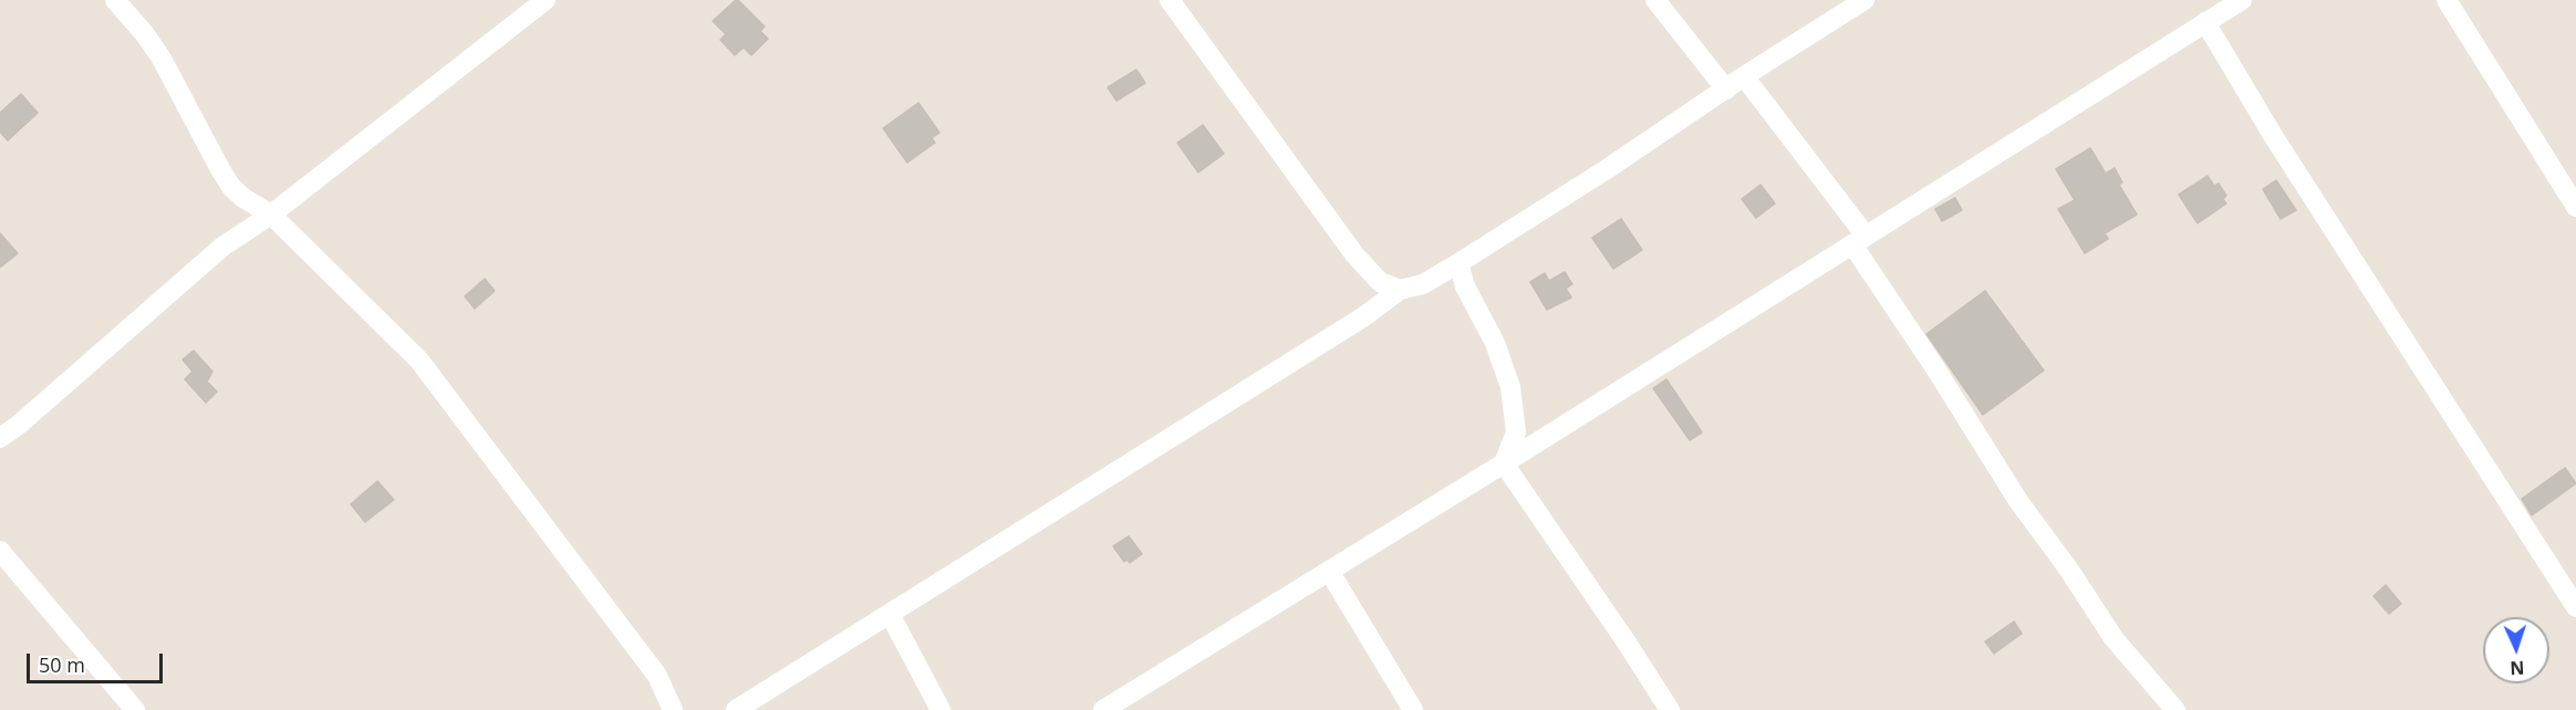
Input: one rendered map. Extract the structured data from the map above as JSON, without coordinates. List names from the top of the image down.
{
  "scale_bar": "50 m",
  "north": "bottom"
}
